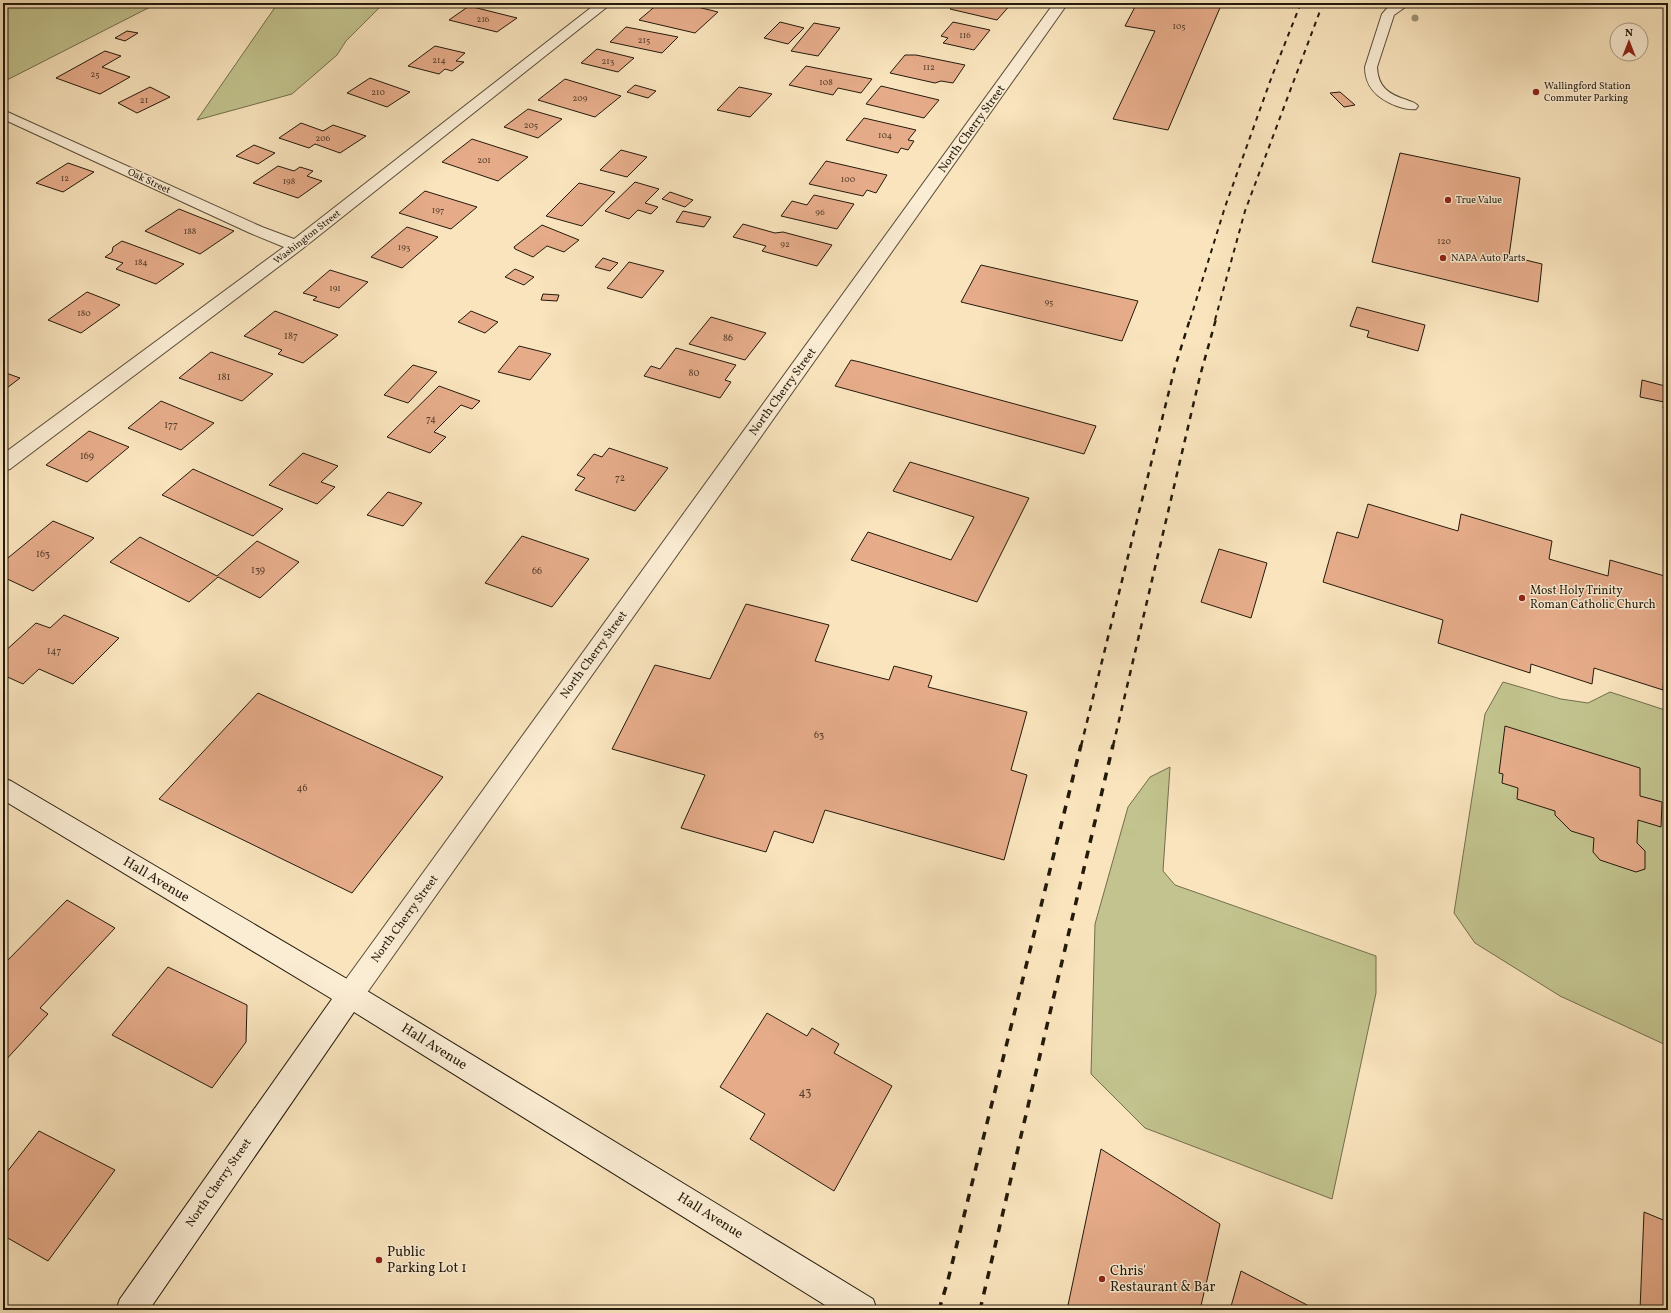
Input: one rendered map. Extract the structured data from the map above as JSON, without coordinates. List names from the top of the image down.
{
  "streets": {
    "street": [
      "North Cherry Street",
      "Oak Street",
      "Washington Street",
      "Hall Avenue"
    ]
  },
  "crossings": [
    ["North Cherry Street", "Hall Avenue"],
    ["Oak Street", "Washington Street"]
  ],
  "places": [
    "Wallingford Station Commuter Parking",
    "True Value",
    "NAPA Auto Parts",
    "Most Holy Trinity Roman Catholic Church",
    "Public Parking Lot 1",
    "Chris' Restaurant & Bar"
  ],
  "house_numbers": [
    "216",
    "105",
    "116",
    "215",
    "214",
    "213",
    "112",
    "25",
    "108",
    "210",
    "209",
    "21",
    "205",
    "104",
    "206",
    "201",
    "12",
    "100",
    "198",
    "197",
    "96",
    "188",
    "120",
    "92",
    "193",
    "184",
    "191",
    "95",
    "180",
    "187",
    "86",
    "80",
    "181",
    "74",
    "177",
    "169",
    "72",
    "163",
    "139",
    "66",
    "147",
    "63",
    "46",
    "43"
  ],
  "north": "top"
}
